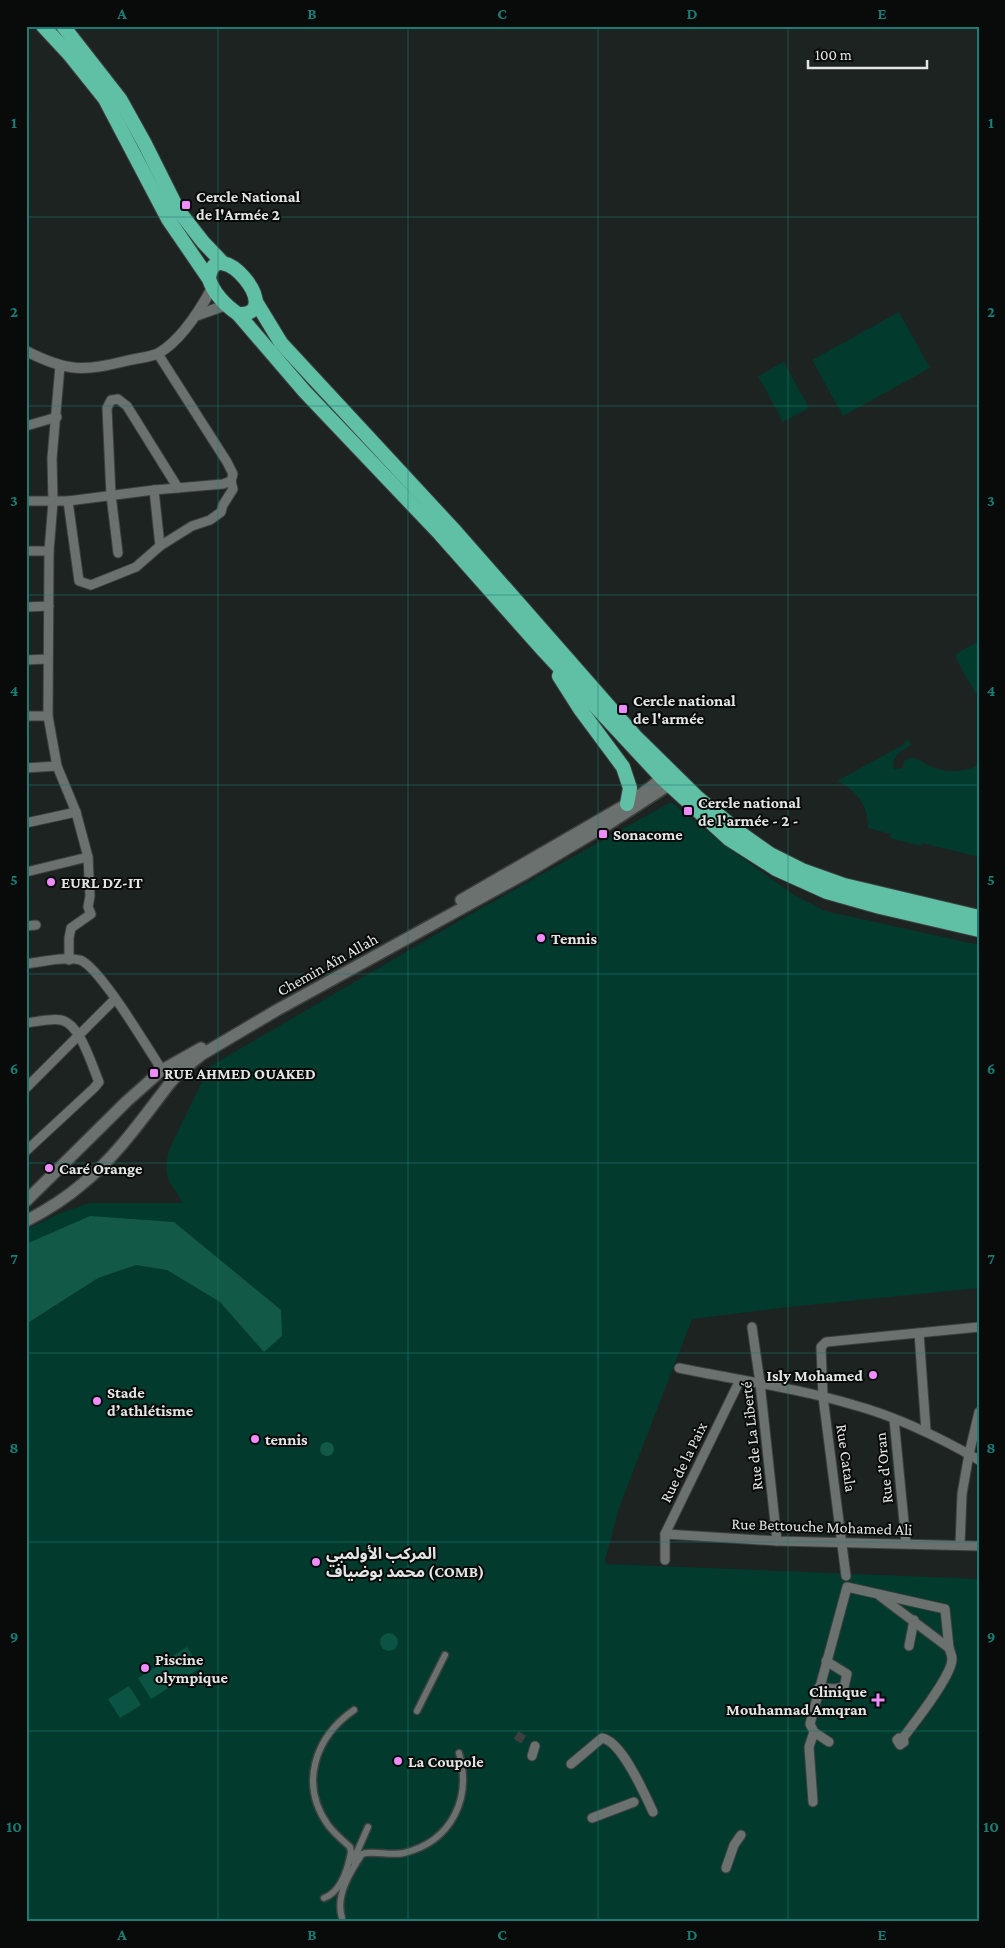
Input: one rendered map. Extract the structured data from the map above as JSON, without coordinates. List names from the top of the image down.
{
  "streets": {
    "main road": ["Chemin Aîn Allah"],
    "street": [
      "Rue de La Liberté",
      "Rue Catala",
      "Rue de la Paix",
      "Rue d'Oran",
      "Rue Bettouche Mohamed Ali"
    ]
  },
  "crossings": [
    ["Rue de La Liberté", "Rue Bettouche Mohamed Ali"],
    ["Rue Catala", "Rue Bettouche Mohamed Ali"],
    ["Rue de la Paix", "Rue Bettouche Mohamed Ali"],
    ["Rue d'Oran", "Rue Bettouche Mohamed Ali"]
  ],
  "places": {
    "transit": [
      "Cercle National de l'Armée 2",
      "Cercle national de l'armée",
      "Cercle national de l'armée - 2 -",
      "Sonacome",
      "RUE AHMED OUAKED"
    ],
    "other": [
      "EURL DZ-IT",
      "Tennis",
      "Caré Orange",
      "Isly Mohamed",
      "Stade d’athlétisme",
      "tennis",
      "المركب الأولمبي محمد بوضياف (COMB)",
      "Piscine olympique",
      "La Coupole"
    ],
    "health": ["Clinique Mouhannad Amqran"]
  },
  "scale_bar": "100 m",
  "grid": {
    "columns": [
      "A",
      "B",
      "C",
      "D",
      "E"
    ],
    "rows": [
      "1",
      "2",
      "3",
      "4",
      "5",
      "6",
      "7",
      "8",
      "9",
      "10"
    ]
  }
}
